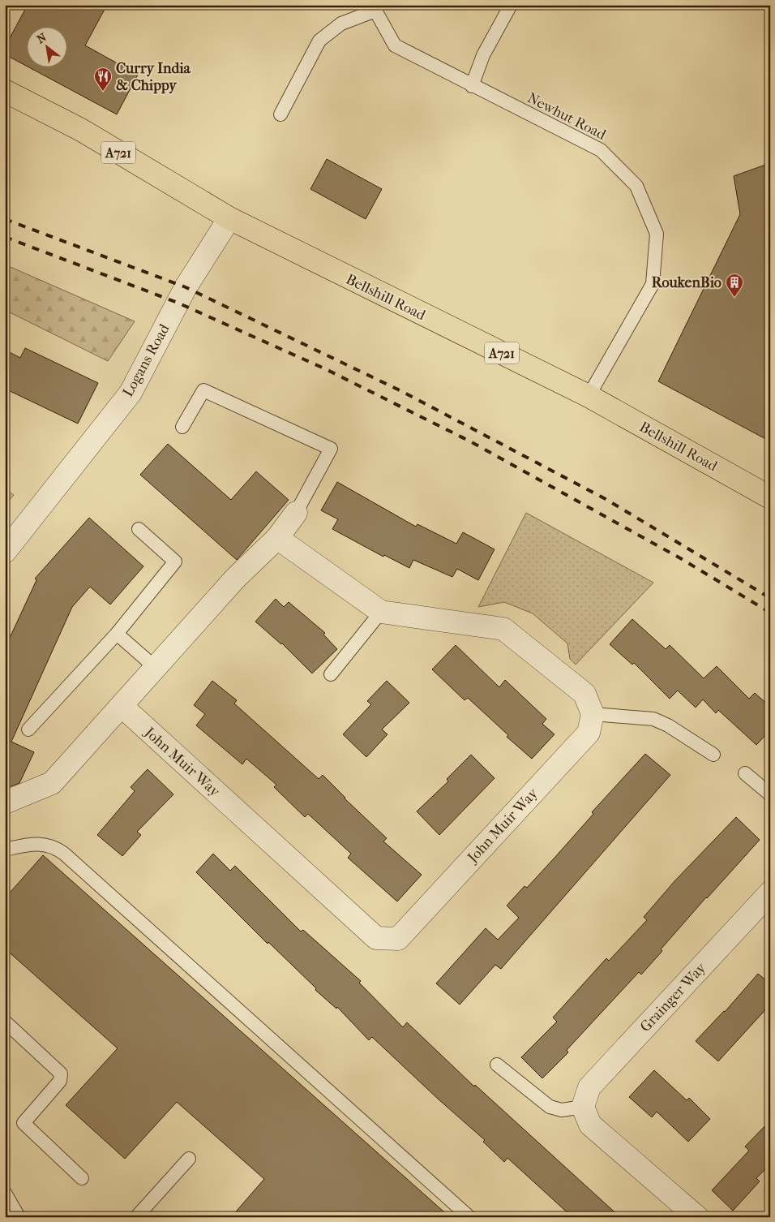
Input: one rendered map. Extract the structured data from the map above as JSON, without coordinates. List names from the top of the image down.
{
  "streets": {
    "main road": ["A721", "Bellshill Road"],
    "street": ["Logans Road", "John Muir Way", "Grainger Way"],
    "lane": ["Newhut Road"]
  },
  "crossings": [
    ["Newhut Road", "Bellshill Road"],
    ["Bellshill Road", "Logans Road"]
  ],
  "places": {
    "restaurant": ["Curry India & Chippy"],
    "building": ["RoukenBio"]
  },
  "north": "top left"
}
